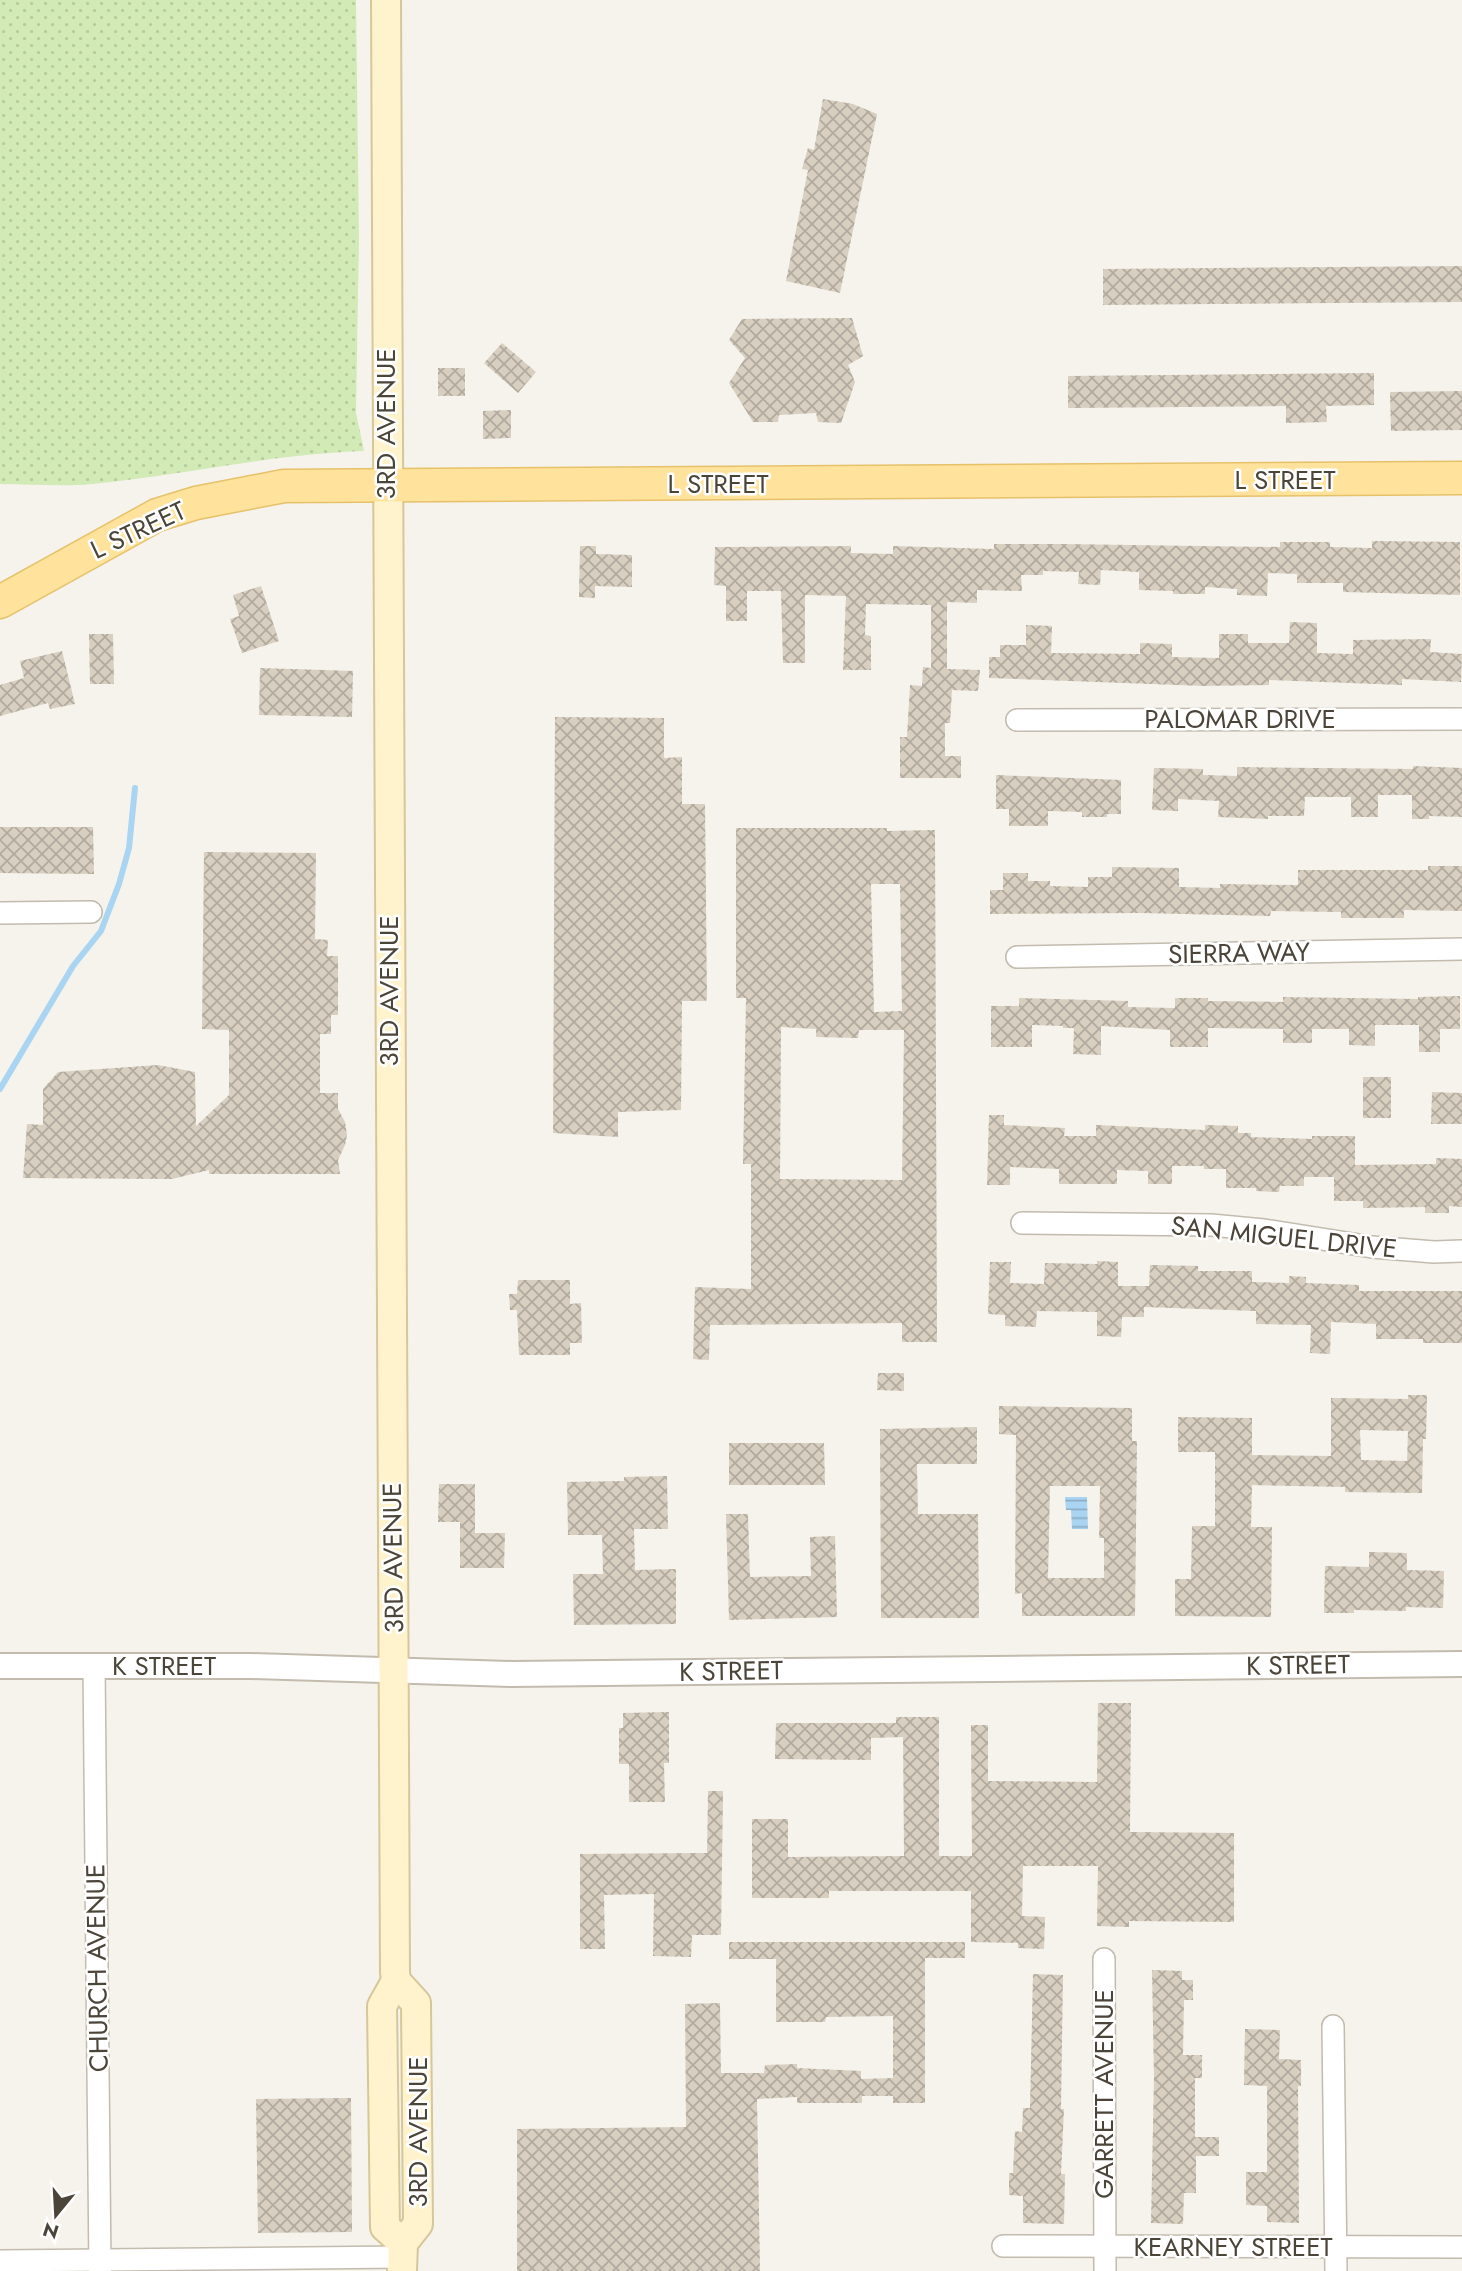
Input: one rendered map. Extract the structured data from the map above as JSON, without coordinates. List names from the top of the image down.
{
  "streets": {
    "main road": ["3RD AVENUE", "L STREET"],
    "street": [
      "PALOMAR DRIVE",
      "SIERRA WAY",
      "SAN MIGUEL DRIVE",
      "K STREET",
      "CHURCH AVENUE",
      "GARRETT AVENUE",
      "KEARNEY STREET"
    ]
  },
  "crossings": [
    ["3RD AVENUE", "L STREET"],
    ["3RD AVENUE", "K STREET"],
    ["K STREET", "CHURCH AVENUE"],
    ["GARRETT AVENUE", "KEARNEY STREET"]
  ],
  "north": "bottom"
}
